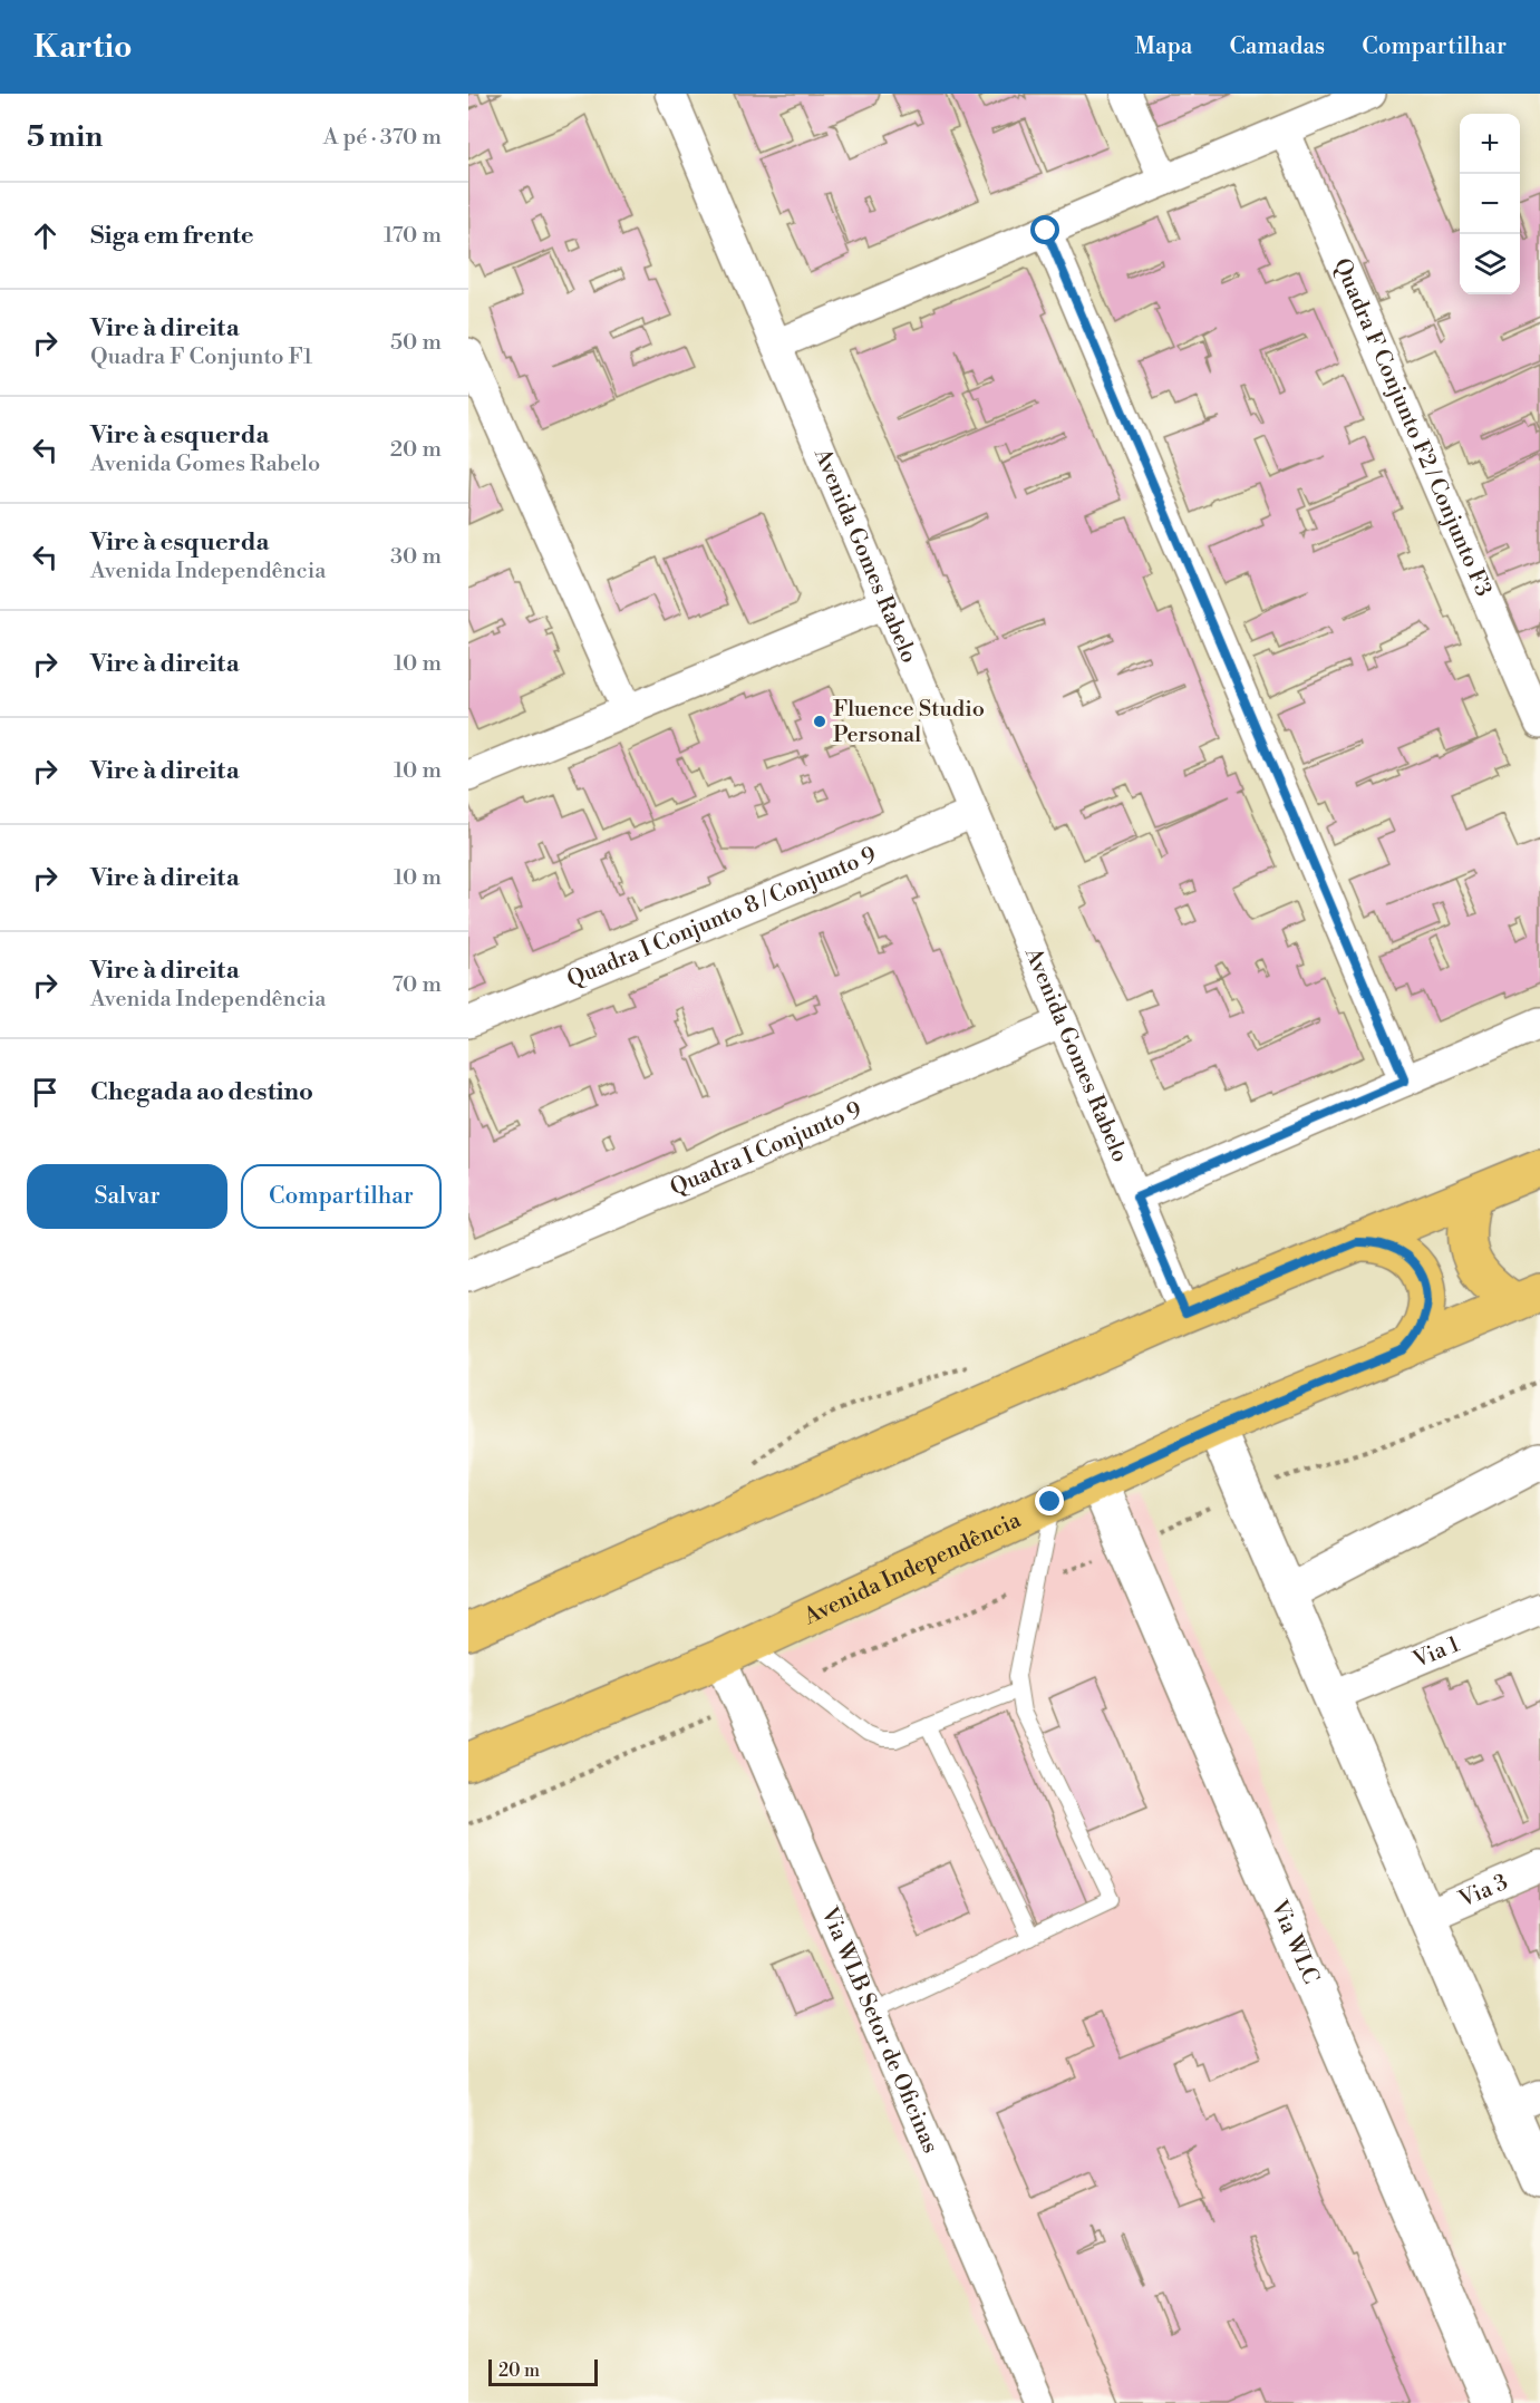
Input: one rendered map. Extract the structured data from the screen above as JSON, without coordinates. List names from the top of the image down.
{
  "streets": {
    "main road": ["Avenida Independência"],
    "street": [
      "Quadra F Conjunto F2 / Conjunto F3",
      "Avenida Gomes Rabelo",
      "Quadra I Conjunto 8 / Conjunto 9",
      "Quadra I Conjunto 9",
      "Via 1",
      "Via 3",
      "Via WLC",
      "Via WLB Setor de Oficinas"
    ]
  },
  "crossings": [
    ["Avenida Gomes Rabelo", "Quadra I Conjunto 8 / Conjunto 9"],
    ["Avenida Gomes Rabelo", "Quadra I Conjunto 9"],
    ["Avenida Independência", "Via WLC"],
    ["Avenida Independência", "Via WLB Setor de Oficinas"]
  ],
  "places": ["Fluence Studio Personal"],
  "scale_bar": "20 m",
  "page": {
    "header": "Kartio",
    "nav": ["Mapa", "Camadas", "Compartilhar"],
    "heading": ["5 min", "A pé · 370 m"],
    "map_buttons": ["+", "−"],
    "list": [
      ["Siga em frente", "170 m"],
      ["Vire à direita", "Quadra F Conjunto F1", "50 m"],
      ["Vire à esquerda", "Avenida Gomes Rabelo", "20 m"],
      ["Vire à esquerda", "Avenida Independência", "30 m"],
      ["Vire à direita", "10 m"],
      ["Vire à direita", "10 m"],
      ["Vire à direita", "10 m"],
      ["Vire à direita", "Avenida Independência", "70 m"],
      "Chegada ao destino"
    ],
    "buttons": ["Salvar", "Compartilhar"],
    "scale": "20 m"
  }
}
